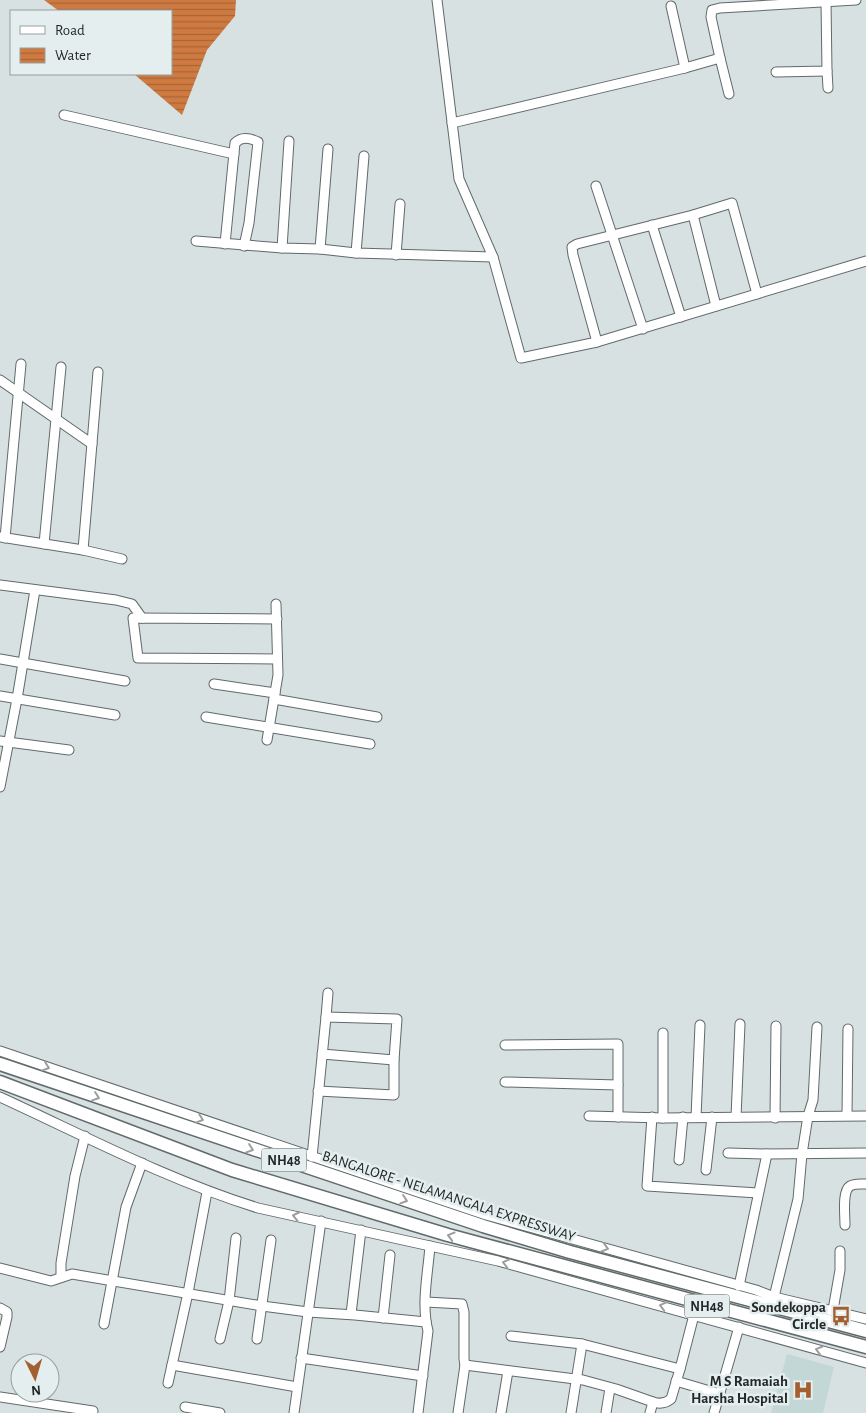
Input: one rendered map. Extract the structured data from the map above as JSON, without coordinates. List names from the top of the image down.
{
  "streets": {
    "highway": ["NH48", "BANGALORE - NELAMANGALA EXPRESSWAY"]
  },
  "places": {
    "bus stop": ["Sondekoppa Circle"],
    "hospital": ["M S Ramaiah Harsha Hospital"]
  },
  "legend": ["Road", "Water"],
  "north": "bottom"
}
